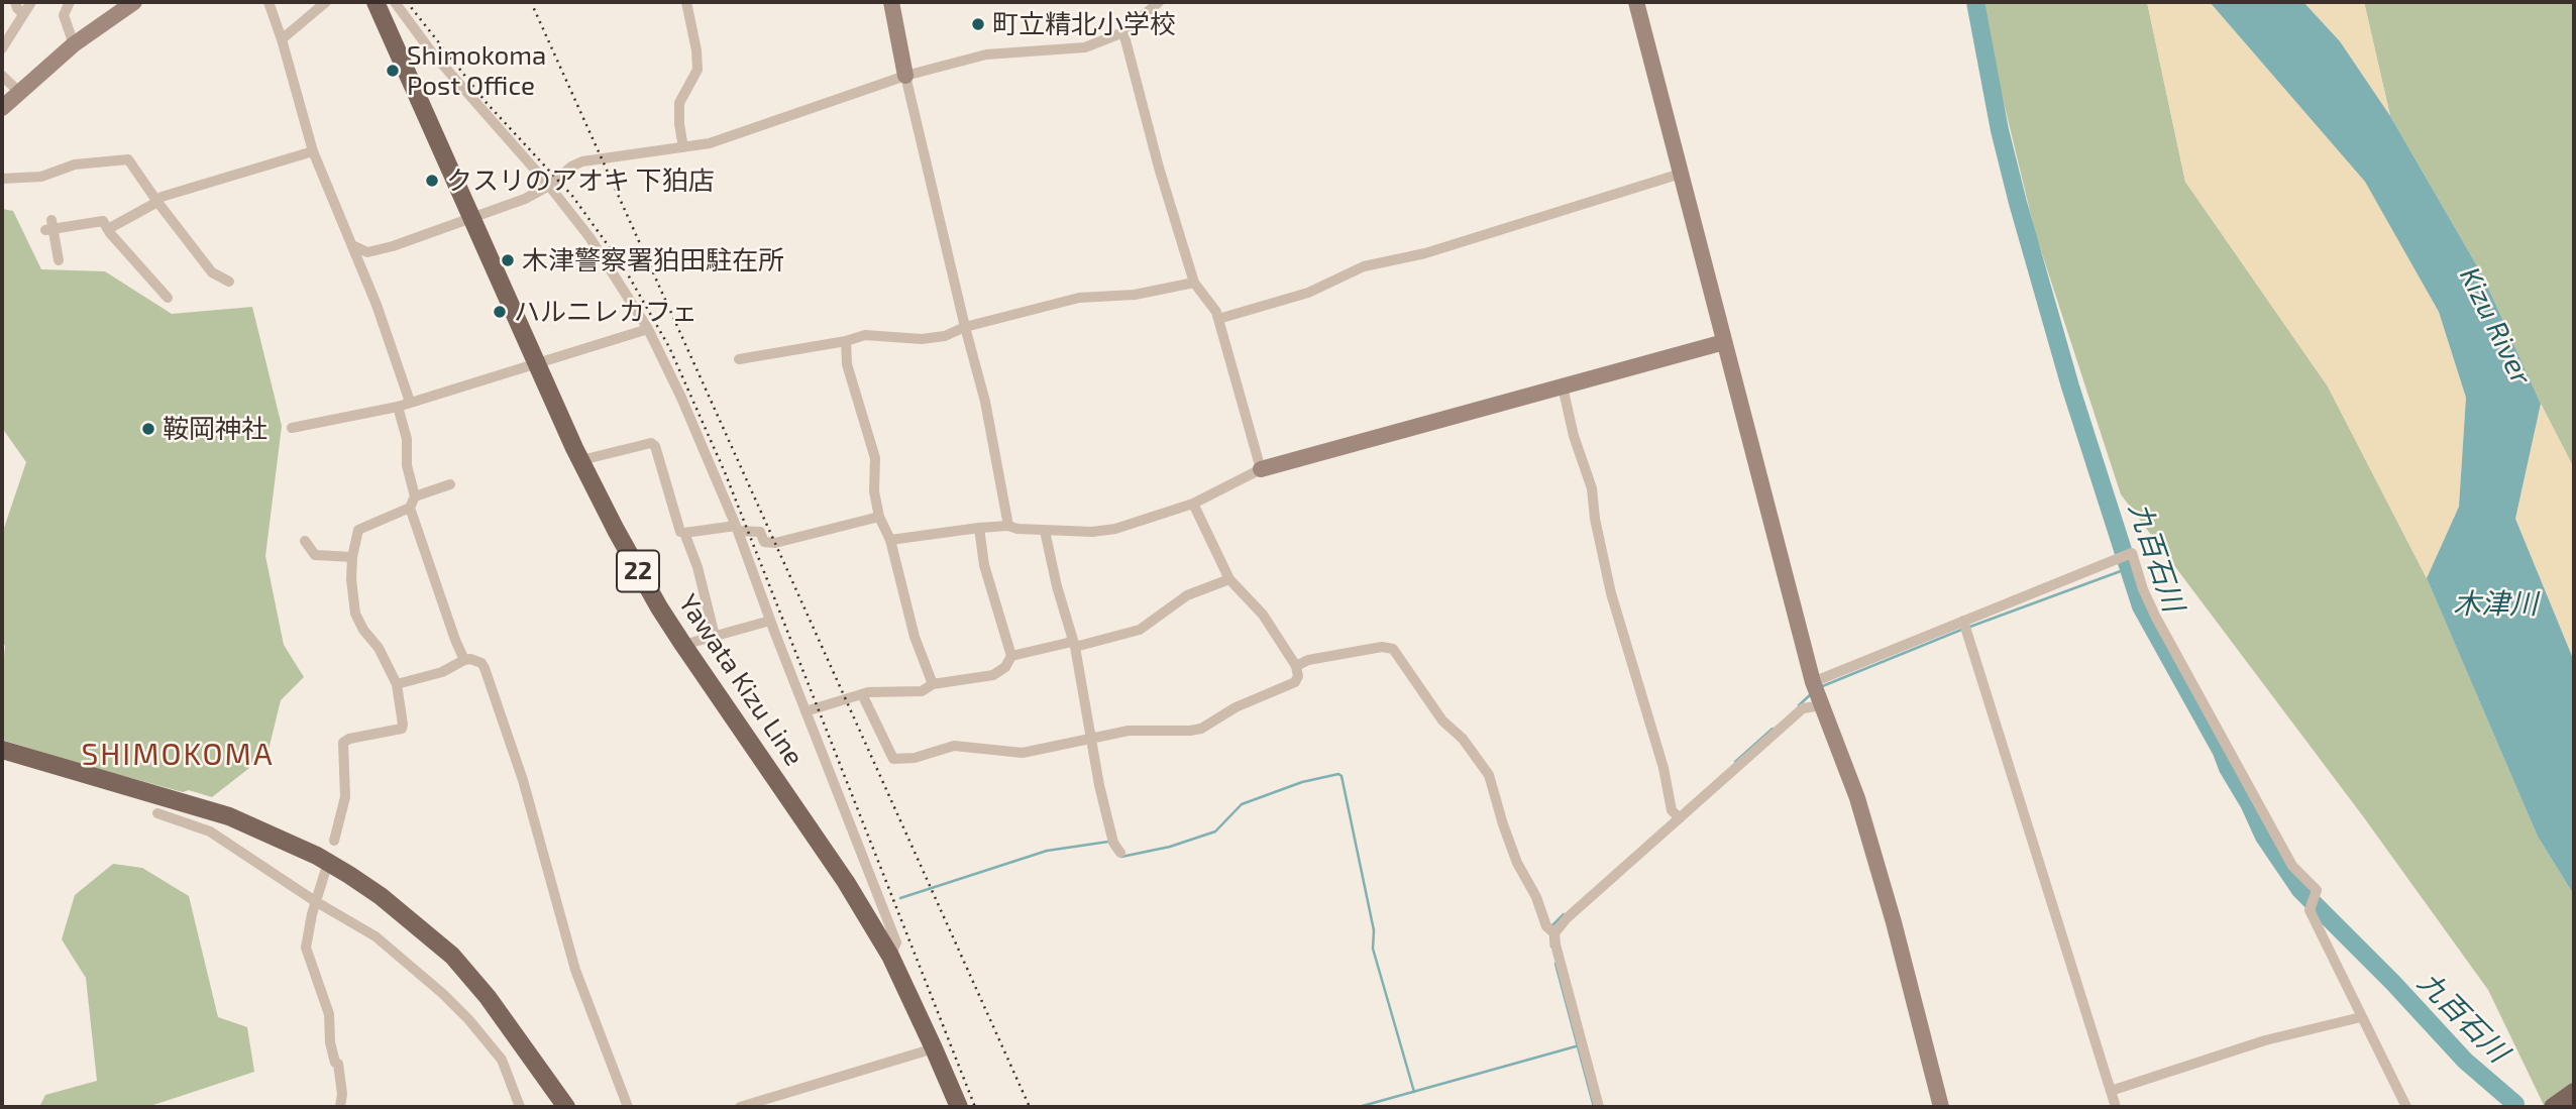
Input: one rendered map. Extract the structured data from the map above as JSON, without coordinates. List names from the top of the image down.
{
  "streets": {
    "main road": ["22", "Yawata Kizu Line"]
  },
  "districts": ["SHIMOKOMA"],
  "water": ["Kizu River", "九百石川", "木津川"],
  "places": [
    "町立精北小学校",
    "Shimokoma Post Office",
    "クスリのアオキ 下狛店",
    "木津警察署狛田駐在所",
    "ハルニレカフェ",
    "鞍岡神社"
  ]
}
